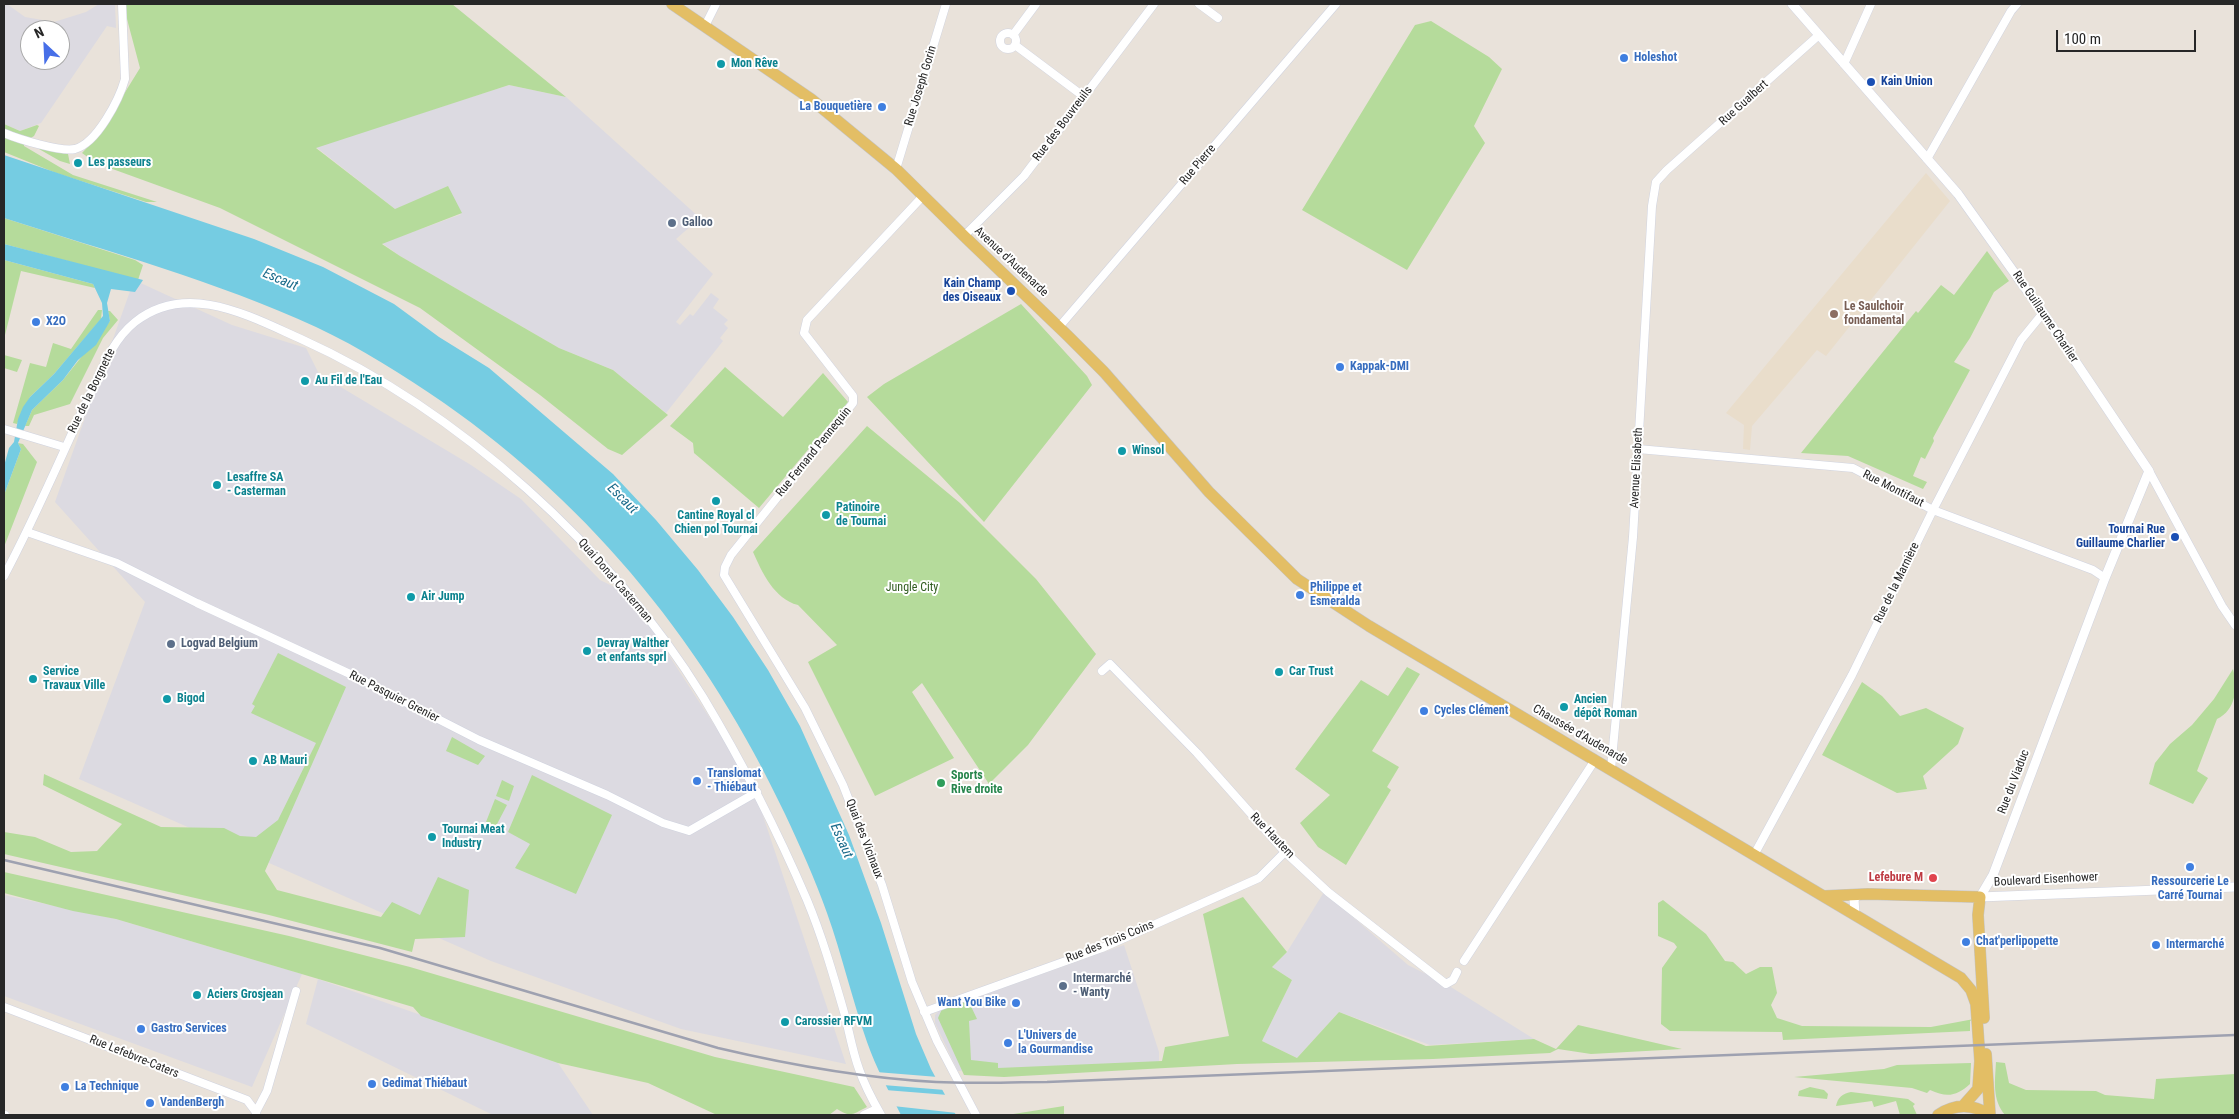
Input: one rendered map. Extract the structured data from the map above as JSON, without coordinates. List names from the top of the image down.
{
  "streets": {
    "main road": [
      "Avenue d'Audenarde",
      "Chaussée d'Audenarde",
      "Rue du Viaduc",
      "Boulevard Eisenhower"
    ],
    "street": [
      "Rue Joseph Gorin",
      "Rue Gualbert",
      "Rue des Bouvreuils",
      "Rue Pierre",
      "Rue Guillaume Charlier",
      "Rue de la Borgnette",
      "Rue Fernand Pennequin",
      "Avenue Elisabeth",
      "Rue Montifaut",
      "Quai Donat Casterman",
      "Rue de la Marnière",
      "Rue Pasquier Grenier",
      "Rue Hautem",
      "Quai des Vicinaux",
      "Rue des Trois Coins",
      "Rue Lefebvre-Caters"
    ]
  },
  "crossings": [
    ["Rue Joseph Gorin", "Avenue d'Audenarde"],
    ["Rue Gualbert", "Rue Guillaume Charlier"],
    ["Rue Gualbert", "Avenue Elisabeth"],
    ["Rue des Bouvreuils", "Avenue d'Audenarde"],
    ["Rue Pierre", "Avenue d'Audenarde"],
    ["Avenue d'Audenarde", "Rue Fernand Pennequin"],
    ["Avenue d'Audenarde", "Chaussée d'Audenarde"],
    ["Rue Guillaume Charlier", "Rue de la Marnière"],
    ["Rue Guillaume Charlier", "Rue du Viaduc"],
    ["Rue de la Borgnette", "Quai Donat Casterman"],
    ["Rue de la Borgnette", "Rue Pasquier Grenier"],
    ["Rue Fernand Pennequin", "Quai des Vicinaux"],
    ["Avenue Elisabeth", "Rue Montifaut"],
    ["Avenue Elisabeth", "Chaussée d'Audenarde"],
    ["Rue Montifaut", "Rue de la Marnière"],
    ["Rue Montifaut", "Rue du Viaduc"],
    ["Quai Donat Casterman", "Rue Pasquier Grenier"],
    ["Rue de la Marnière", "Chaussée d'Audenarde"],
    ["Rue du Viaduc", "Boulevard Eisenhower"],
    ["Rue Hautem", "Rue des Trois Coins"],
    ["Quai des Vicinaux", "Rue des Trois Coins"]
  ],
  "water": ["Escaut"],
  "parks": ["Jungle City"],
  "places": [
    "Holeshot",
    "Mon Rêve",
    "Kain Union",
    "La Bouquetière",
    "Les passeurs",
    "Galloo",
    "Kain Champ des Oiseaux",
    "Le Saulchoir fondamental",
    "X2O",
    "Kappak-DMI",
    "Au Fil de l'Eau",
    "Winsol",
    "Lesaffre SA - Casterman",
    "Cantine Royal cl Chien pol Tournai",
    "Patinoire de Tournai",
    "Tournai Rue Guillaume Charlier",
    "Philippe et Esmeralda",
    "Air Jump",
    "Logvad Belgium",
    "Devray Walther et enfants sprl",
    "Car Trust",
    "Service Travaux Ville",
    "Bigod",
    "Ancien dépôt Roman",
    "Cycles Clément",
    "AB Mauri",
    "Translomat - Thiébaut",
    "Sports Rive droite",
    "Tournai Meat Industry",
    "Ressourcerie Le Carré Tournai",
    "Lefebure M",
    "Chat'perlipopette",
    "Intermarché",
    "Intermarché - Wanty",
    "Aciers Grosjean",
    "Want You Bike",
    "Carossier RFVM",
    "Gastro Services",
    "L'Univers de la Gourmandise",
    "Gedimat Thiébaut",
    "La Technique",
    "VandenBergh"
  ],
  "scale_bar": "100 m",
  "north": "top left"
}
